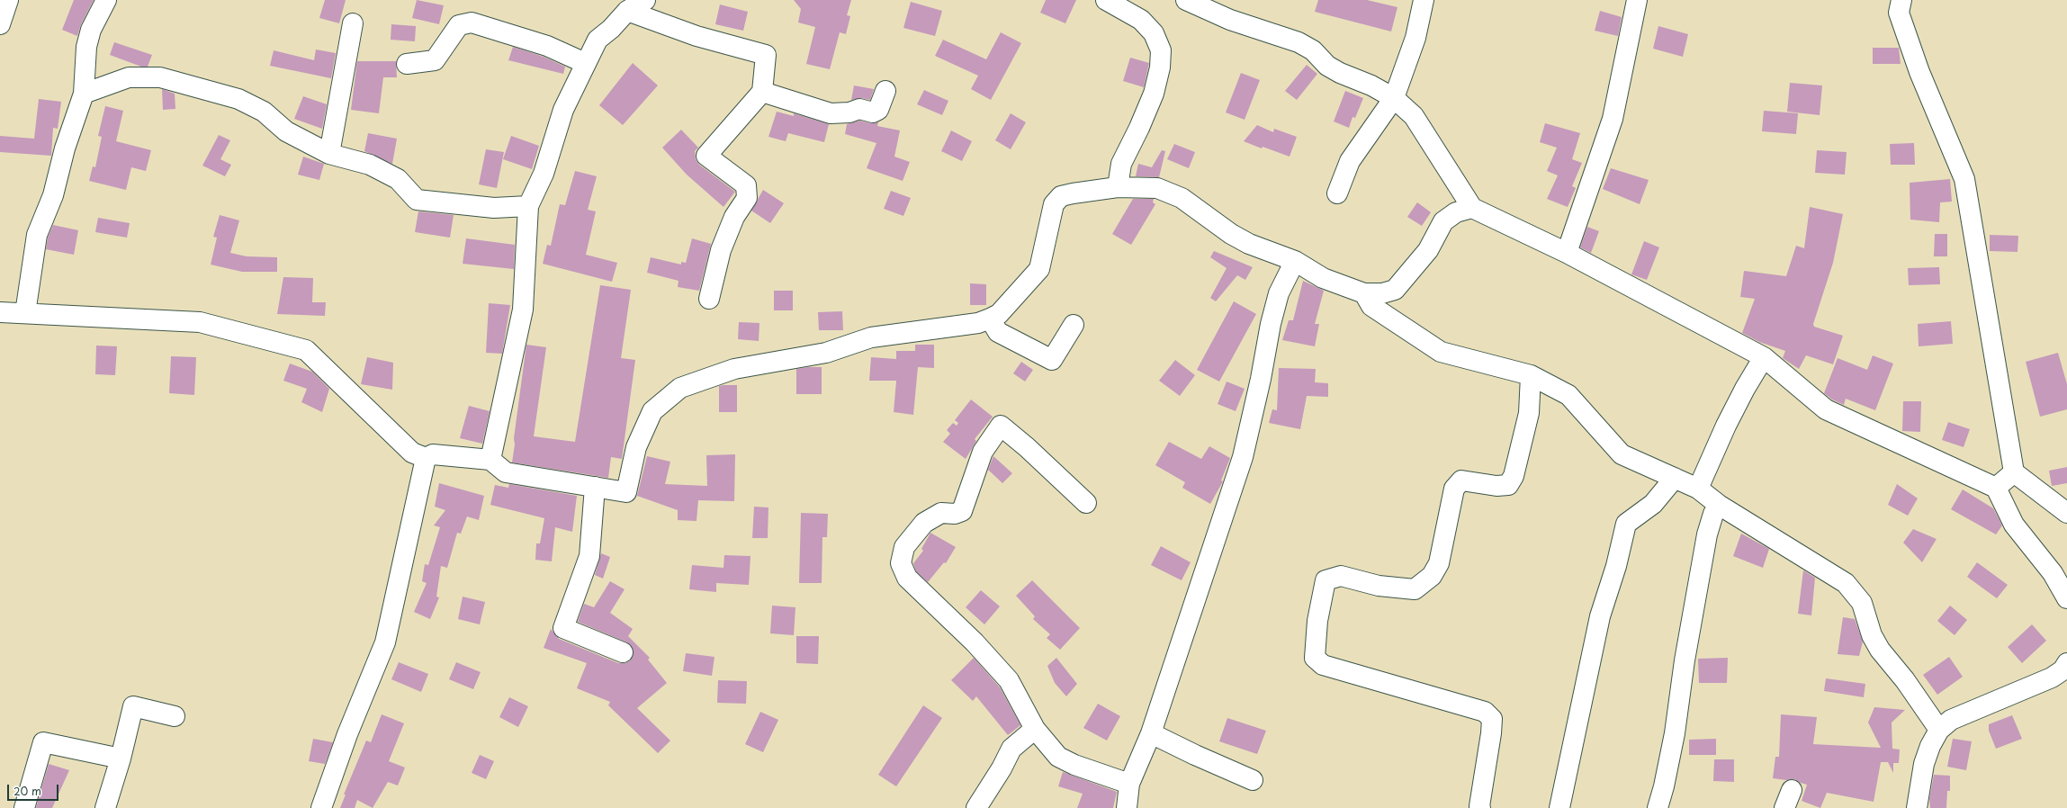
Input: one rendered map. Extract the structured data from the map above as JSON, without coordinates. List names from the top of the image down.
{
  "scale_bar": "20 m"
}
